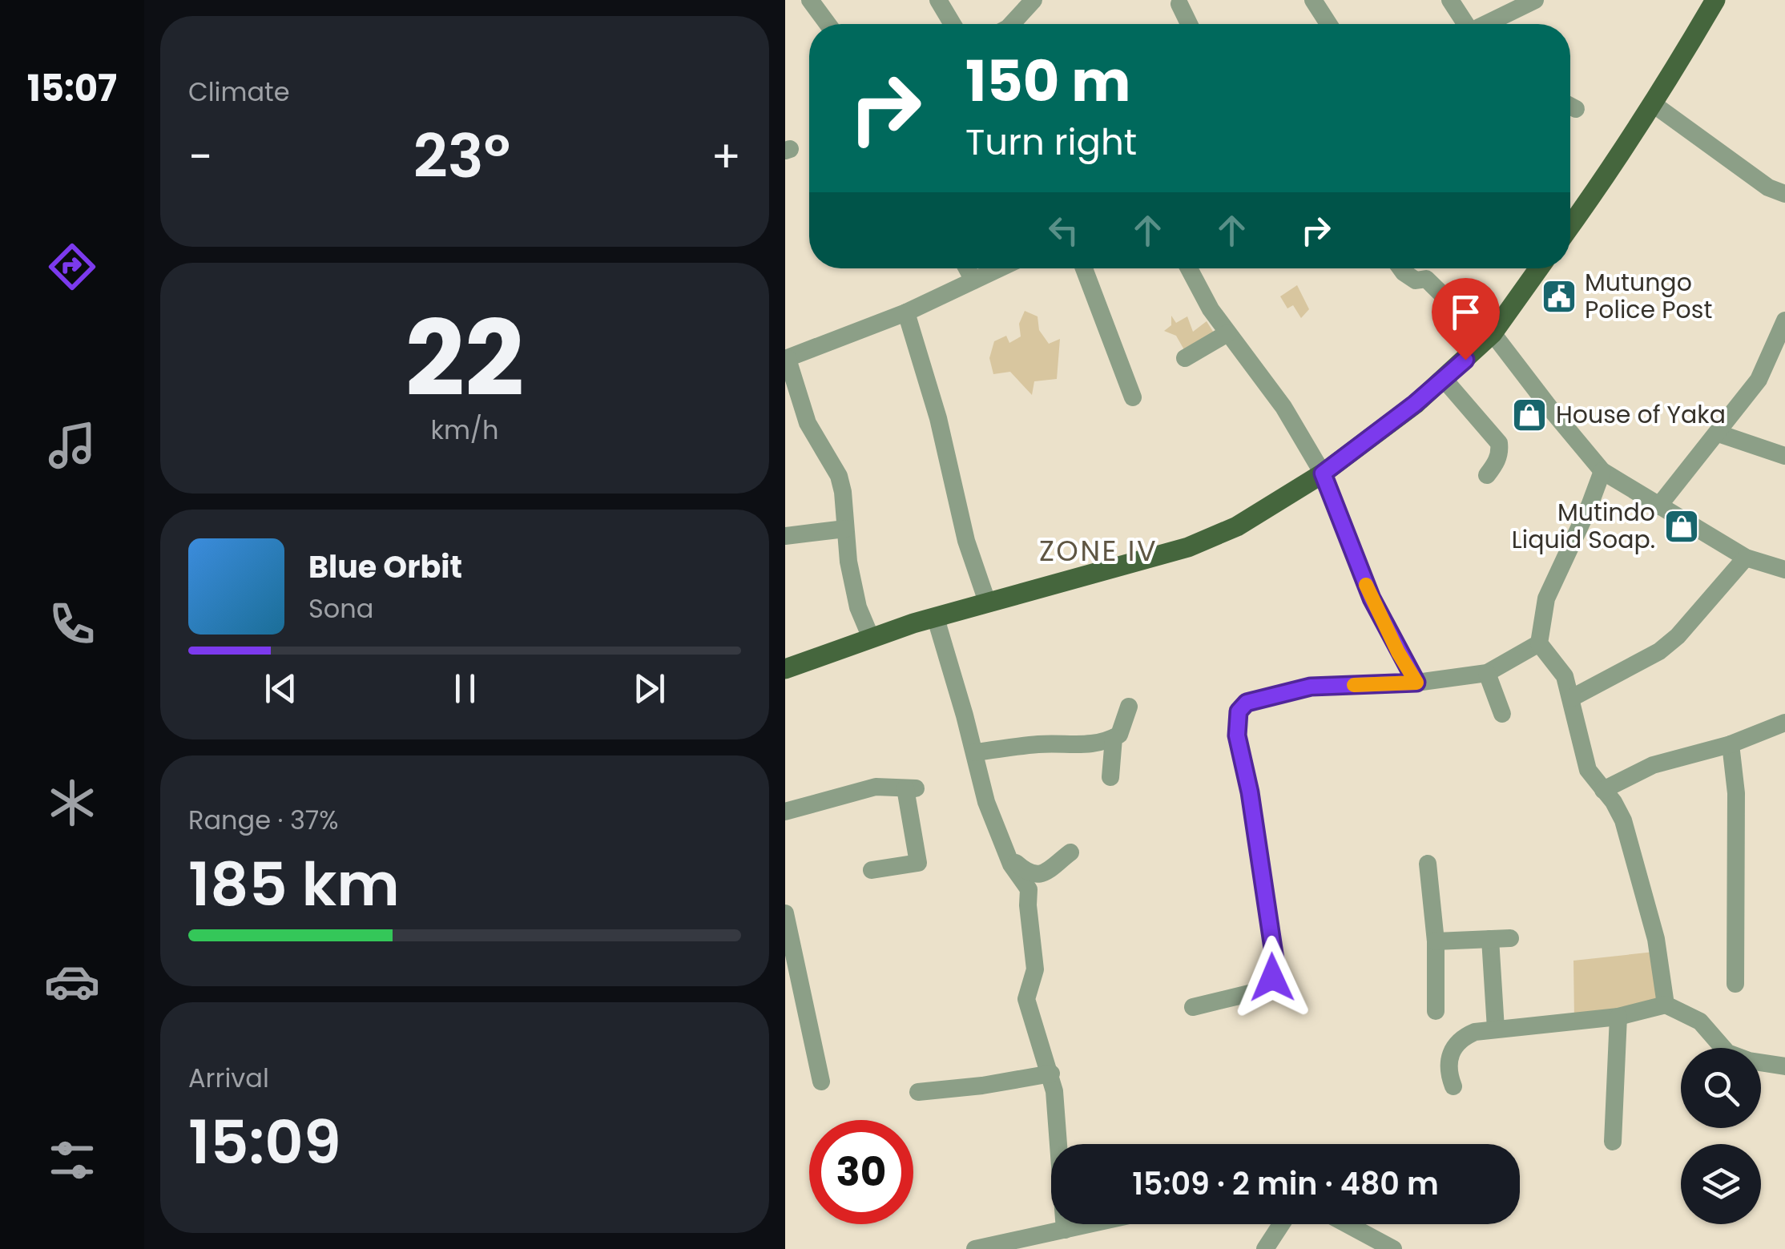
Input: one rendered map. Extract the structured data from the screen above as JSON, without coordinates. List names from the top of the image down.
{
  "districts": ["ZONE IV"],
  "places": {
    "public building": ["Mutungo Police Post"],
    "shop": ["House of Yaka", "Mutindo Liquid Soap."]
  },
  "page": {
    "tabs": "15:07",
    "tile": [
      "Climate",
      ["22", "km/h"],
      ["Range · 37%", "185 km"],
      ["Arrival", "15:09"]
    ],
    "turn": ["150 m", "Turn right"],
    "heat": ["−", "23°", "+"],
    "song": ["Blue Orbit", "Sona"],
    "limit": "30",
    "trip": "15:09 · 2 min · 480 m"
  }
}
